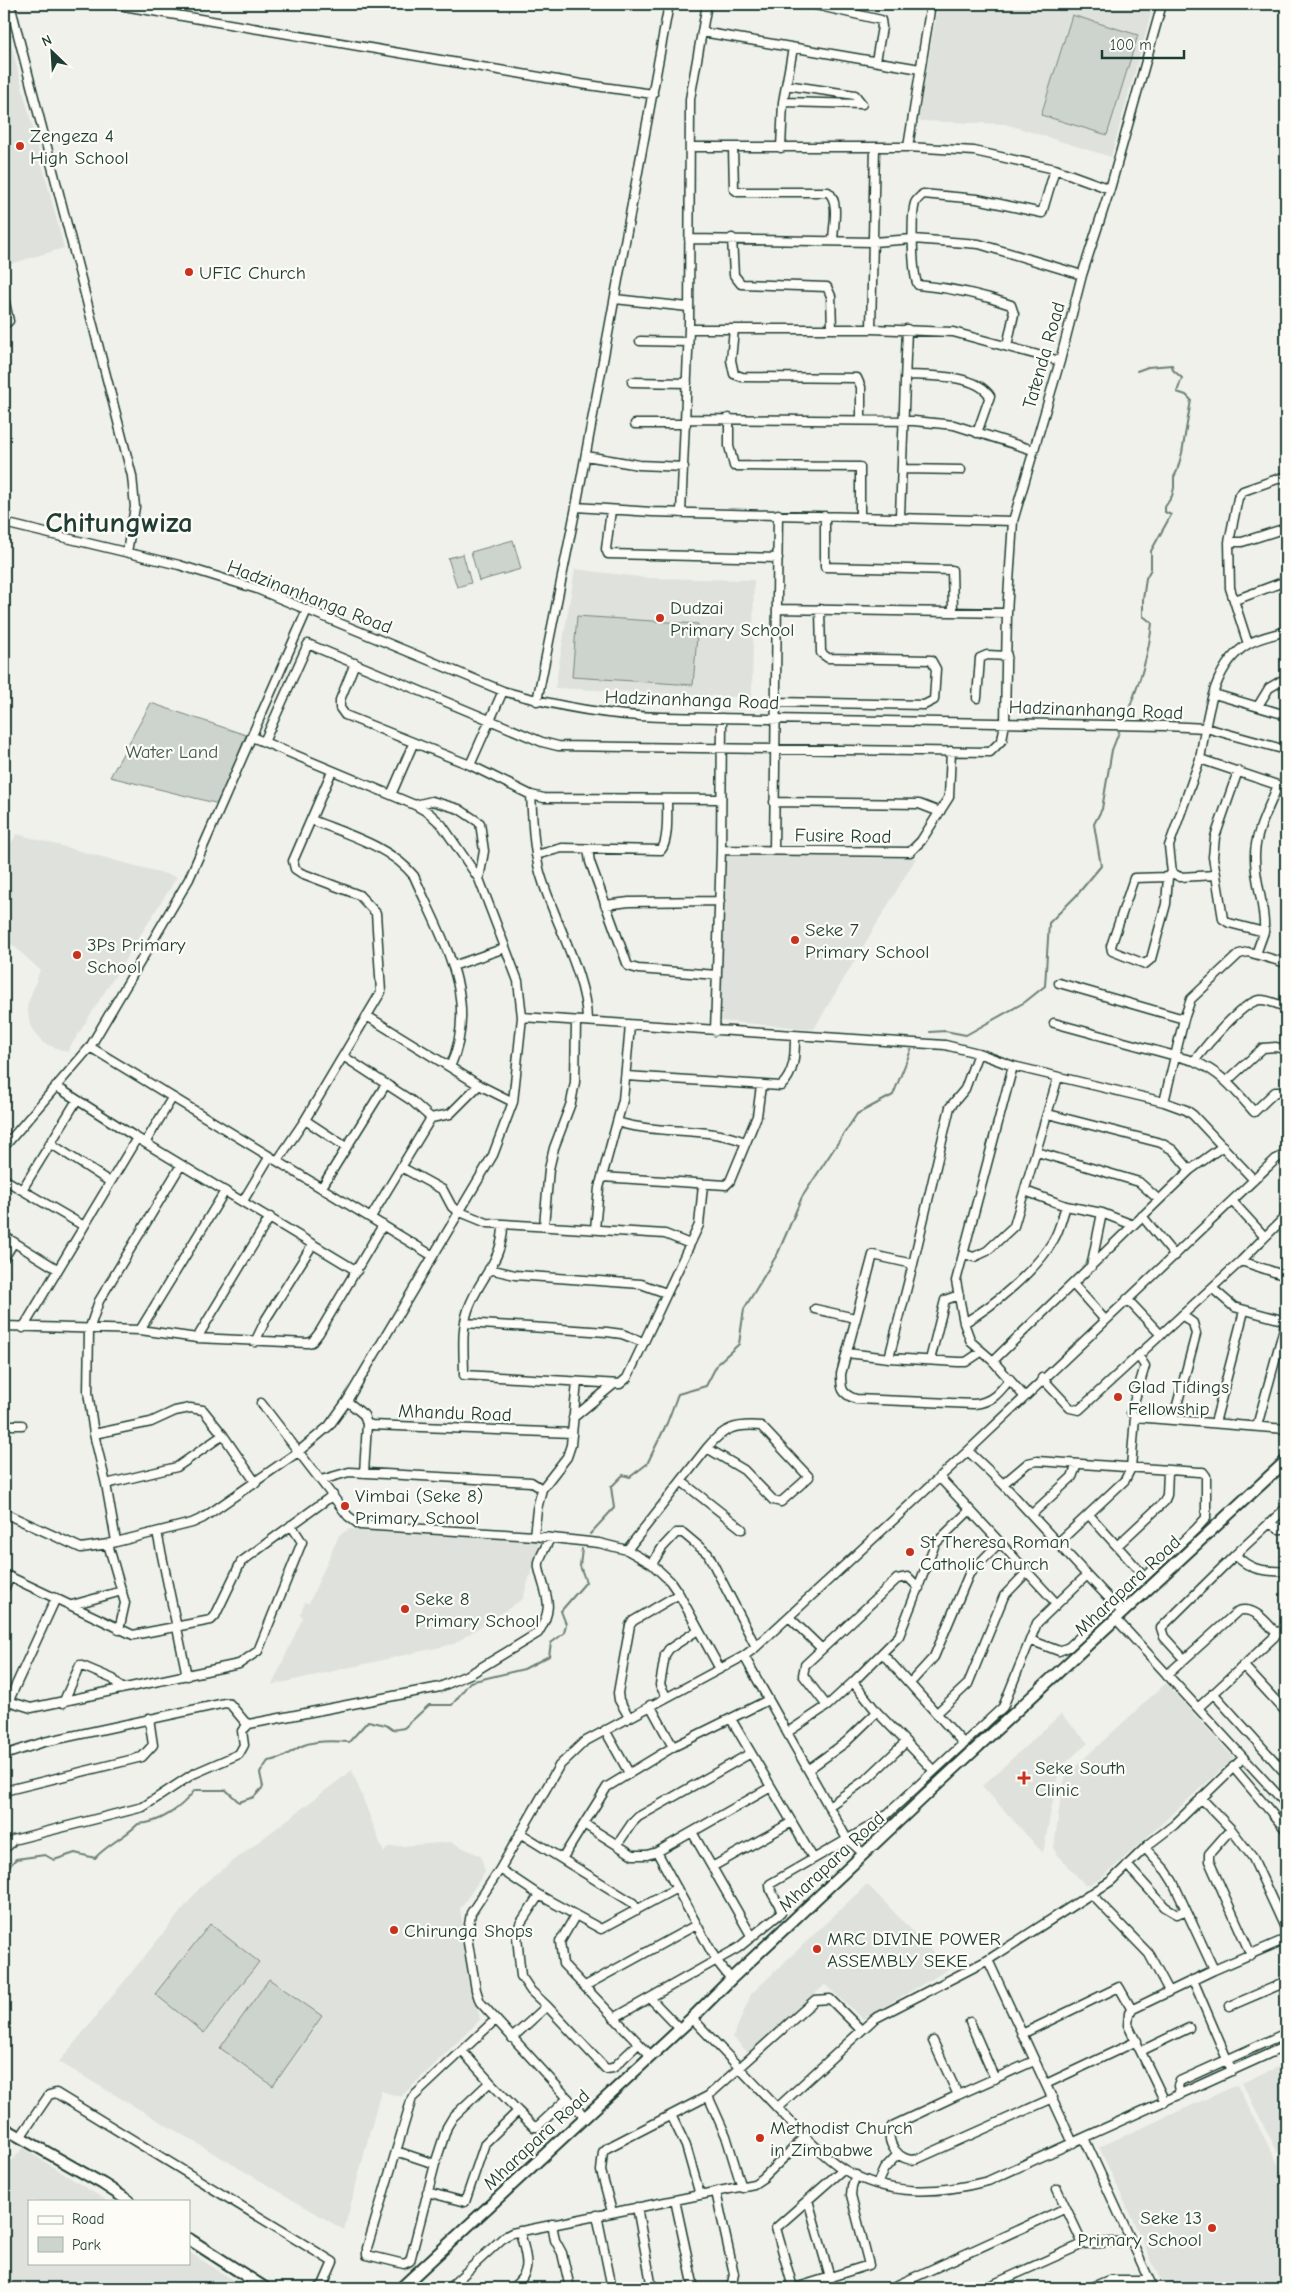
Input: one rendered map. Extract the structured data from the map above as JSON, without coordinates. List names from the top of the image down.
{
  "streets": {
    "main road": ["Mharapara Road"],
    "street": [
      "Tatenda Road",
      "Hadzinanhanga Road",
      "Fusire Road",
      "Mhandu Road"
    ]
  },
  "crossings": [
    ["Tatenda Road", "Hadzinanhanga Road"],
    ["Tatenda Road", "Fusire Road"]
  ],
  "districts": ["Chitungwiza"],
  "parks": ["Water Land"],
  "places": {
    "other": [
      "Zengeza 4 High School",
      "UFIC Church",
      "Dudzai Primary School",
      "Seke 7 Primary School",
      "3Ps Primary School",
      "Glad Tidings Fellowship",
      "Vimbai (Seke 8) Primary School",
      "St Theresa Roman Catholic Church",
      "Seke 8 Primary School",
      "Chirunga Shops",
      "MRC DIVINE POWER ASSEMBLY SEKE",
      "Methodist Church in Zimbabwe",
      "Seke 13 Primary School"
    ],
    "health": ["Seke South Clinic"]
  },
  "legend": ["Road", "Park"],
  "scale_bar": "100 m",
  "north": "top left"
}
